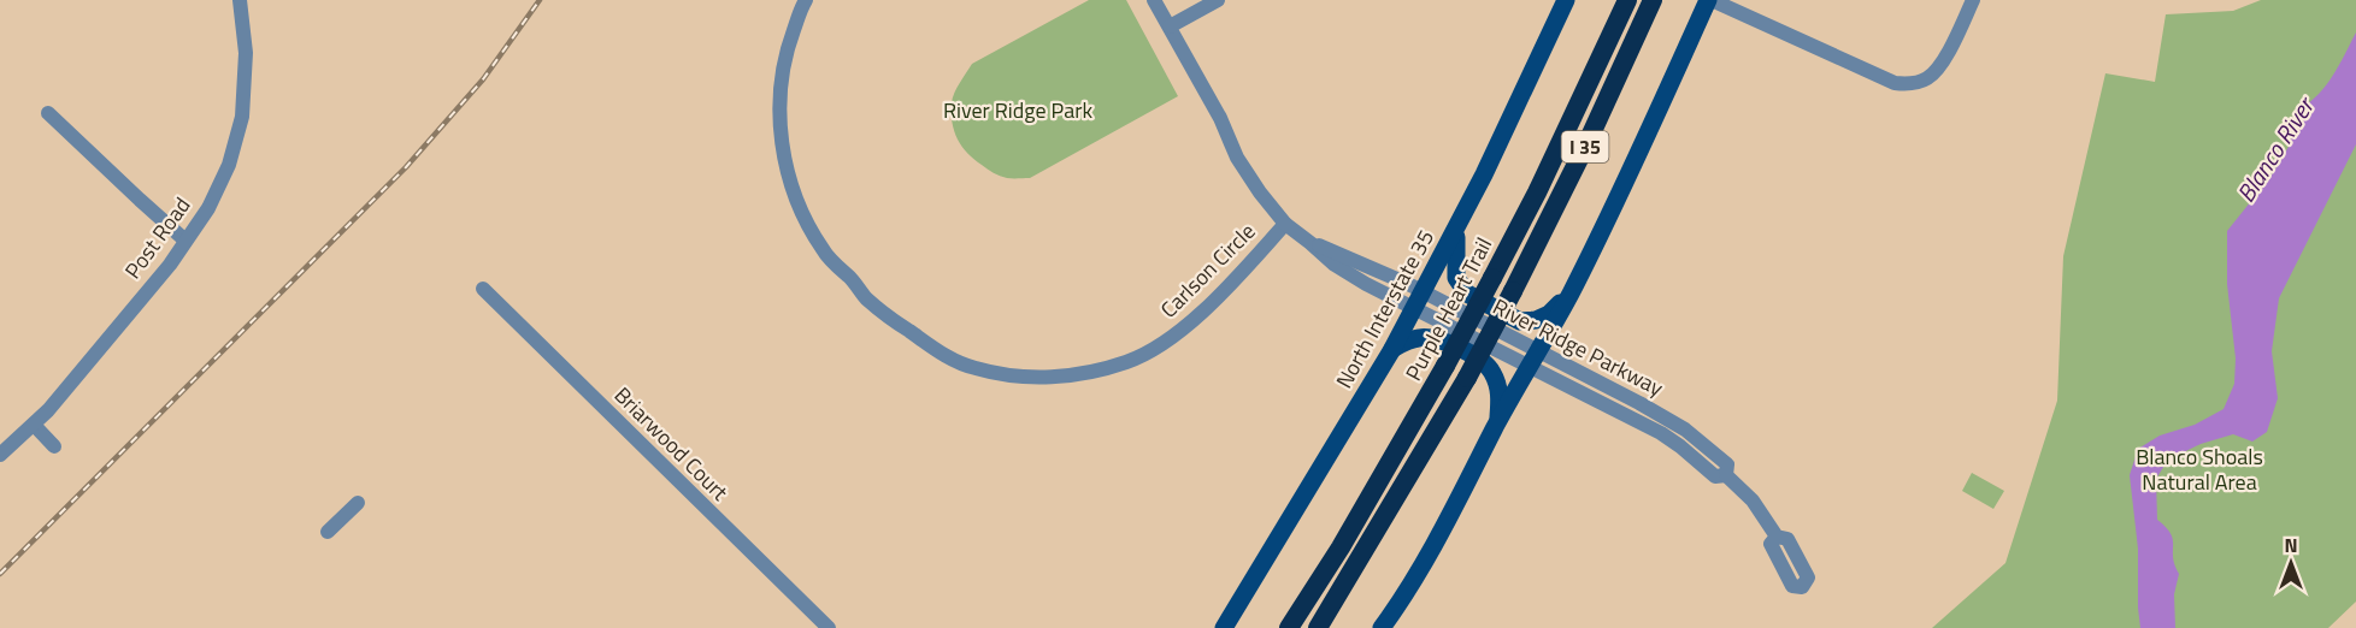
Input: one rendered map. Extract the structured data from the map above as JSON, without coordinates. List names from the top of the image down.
{
  "streets": {
    "highway": ["I 35", "Purple Heart Trail"],
    "main road": ["North Interstate 35"],
    "street": [
      "Post Road",
      "Carlson Circle",
      "River Ridge Parkway",
      "Briarwood Court"
    ]
  },
  "crossings": [
    ["Carlson Circle", "River Ridge Parkway"],
    ["North Interstate 35", "River Ridge Parkway"]
  ],
  "water": ["Blanco River"],
  "parks": ["River Ridge Park", "Blanco Shoals Natural Area"],
  "north": "top"
}
